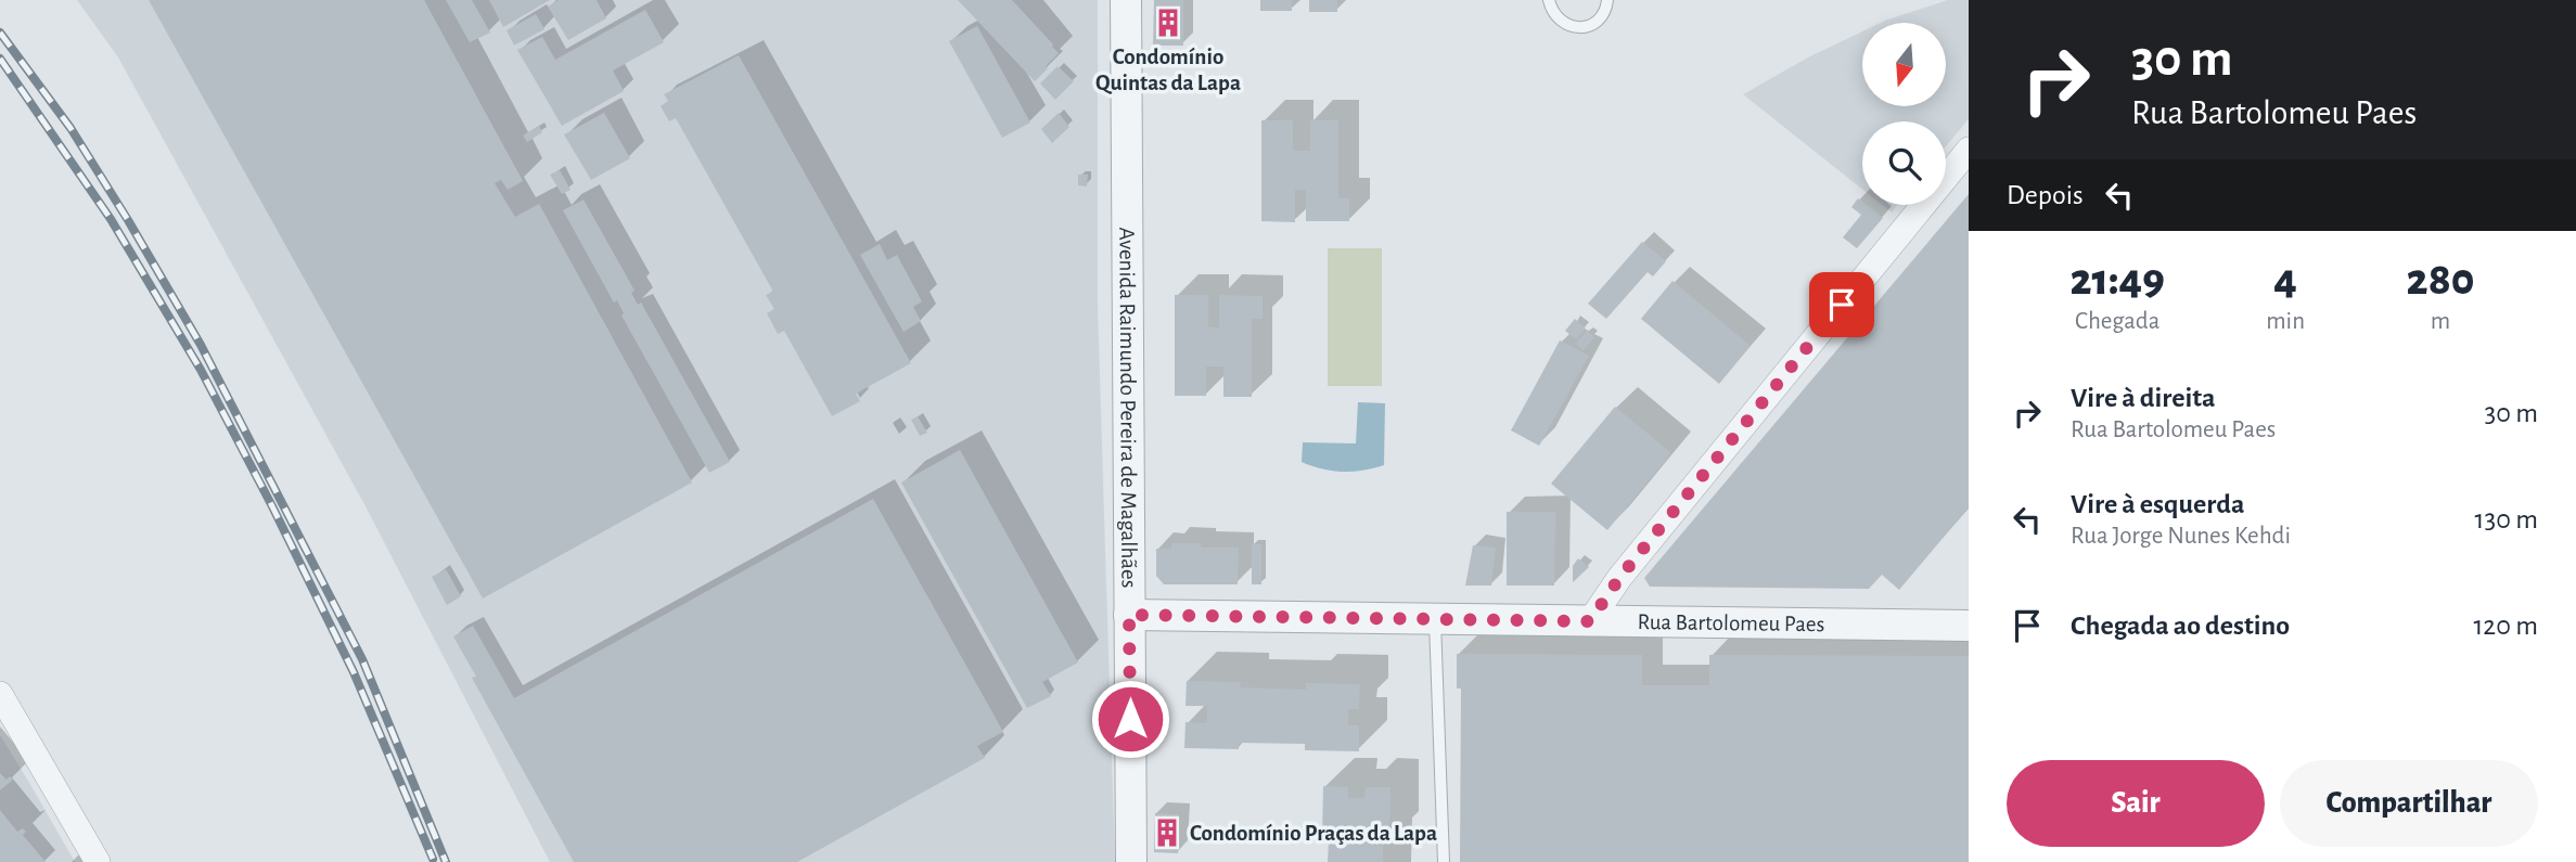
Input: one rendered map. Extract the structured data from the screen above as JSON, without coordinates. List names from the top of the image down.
{
  "streets": {
    "street": ["Avenida Raimundo Pereira de Magalhães", "Rua Bartolomeu Paes"]
  },
  "crossings": [
    ["Avenida Raimundo Pereira de Magalhães", "Rua Bartolomeu Paes"]
  ],
  "places": {
    "building": ["Condomínio Quintas da Lapa", "Condomínio Praças da Lapa"]
  },
  "north": "bottom",
  "page": {
    "turn": ["30 m", "Rua Bartolomeu Paes"],
    "then": "Depois",
    "eta": [
      "21:49",
      "Chegada",
      "4",
      "min",
      "280",
      "m"
    ],
    "list": [
      {
        "name": "Vire à direita",
        "note": "Rua Bartolomeu Paes",
        "value": "30 m"
      },
      {
        "name": "Vire à esquerda",
        "note": "Rua Jorge Nunes Kehdi",
        "value": "130 m"
      },
      {
        "name": "Chegada ao destino",
        "value": "120 m"
      }
    ],
    "buttons": ["Sair", "Compartilhar"]
  }
}
